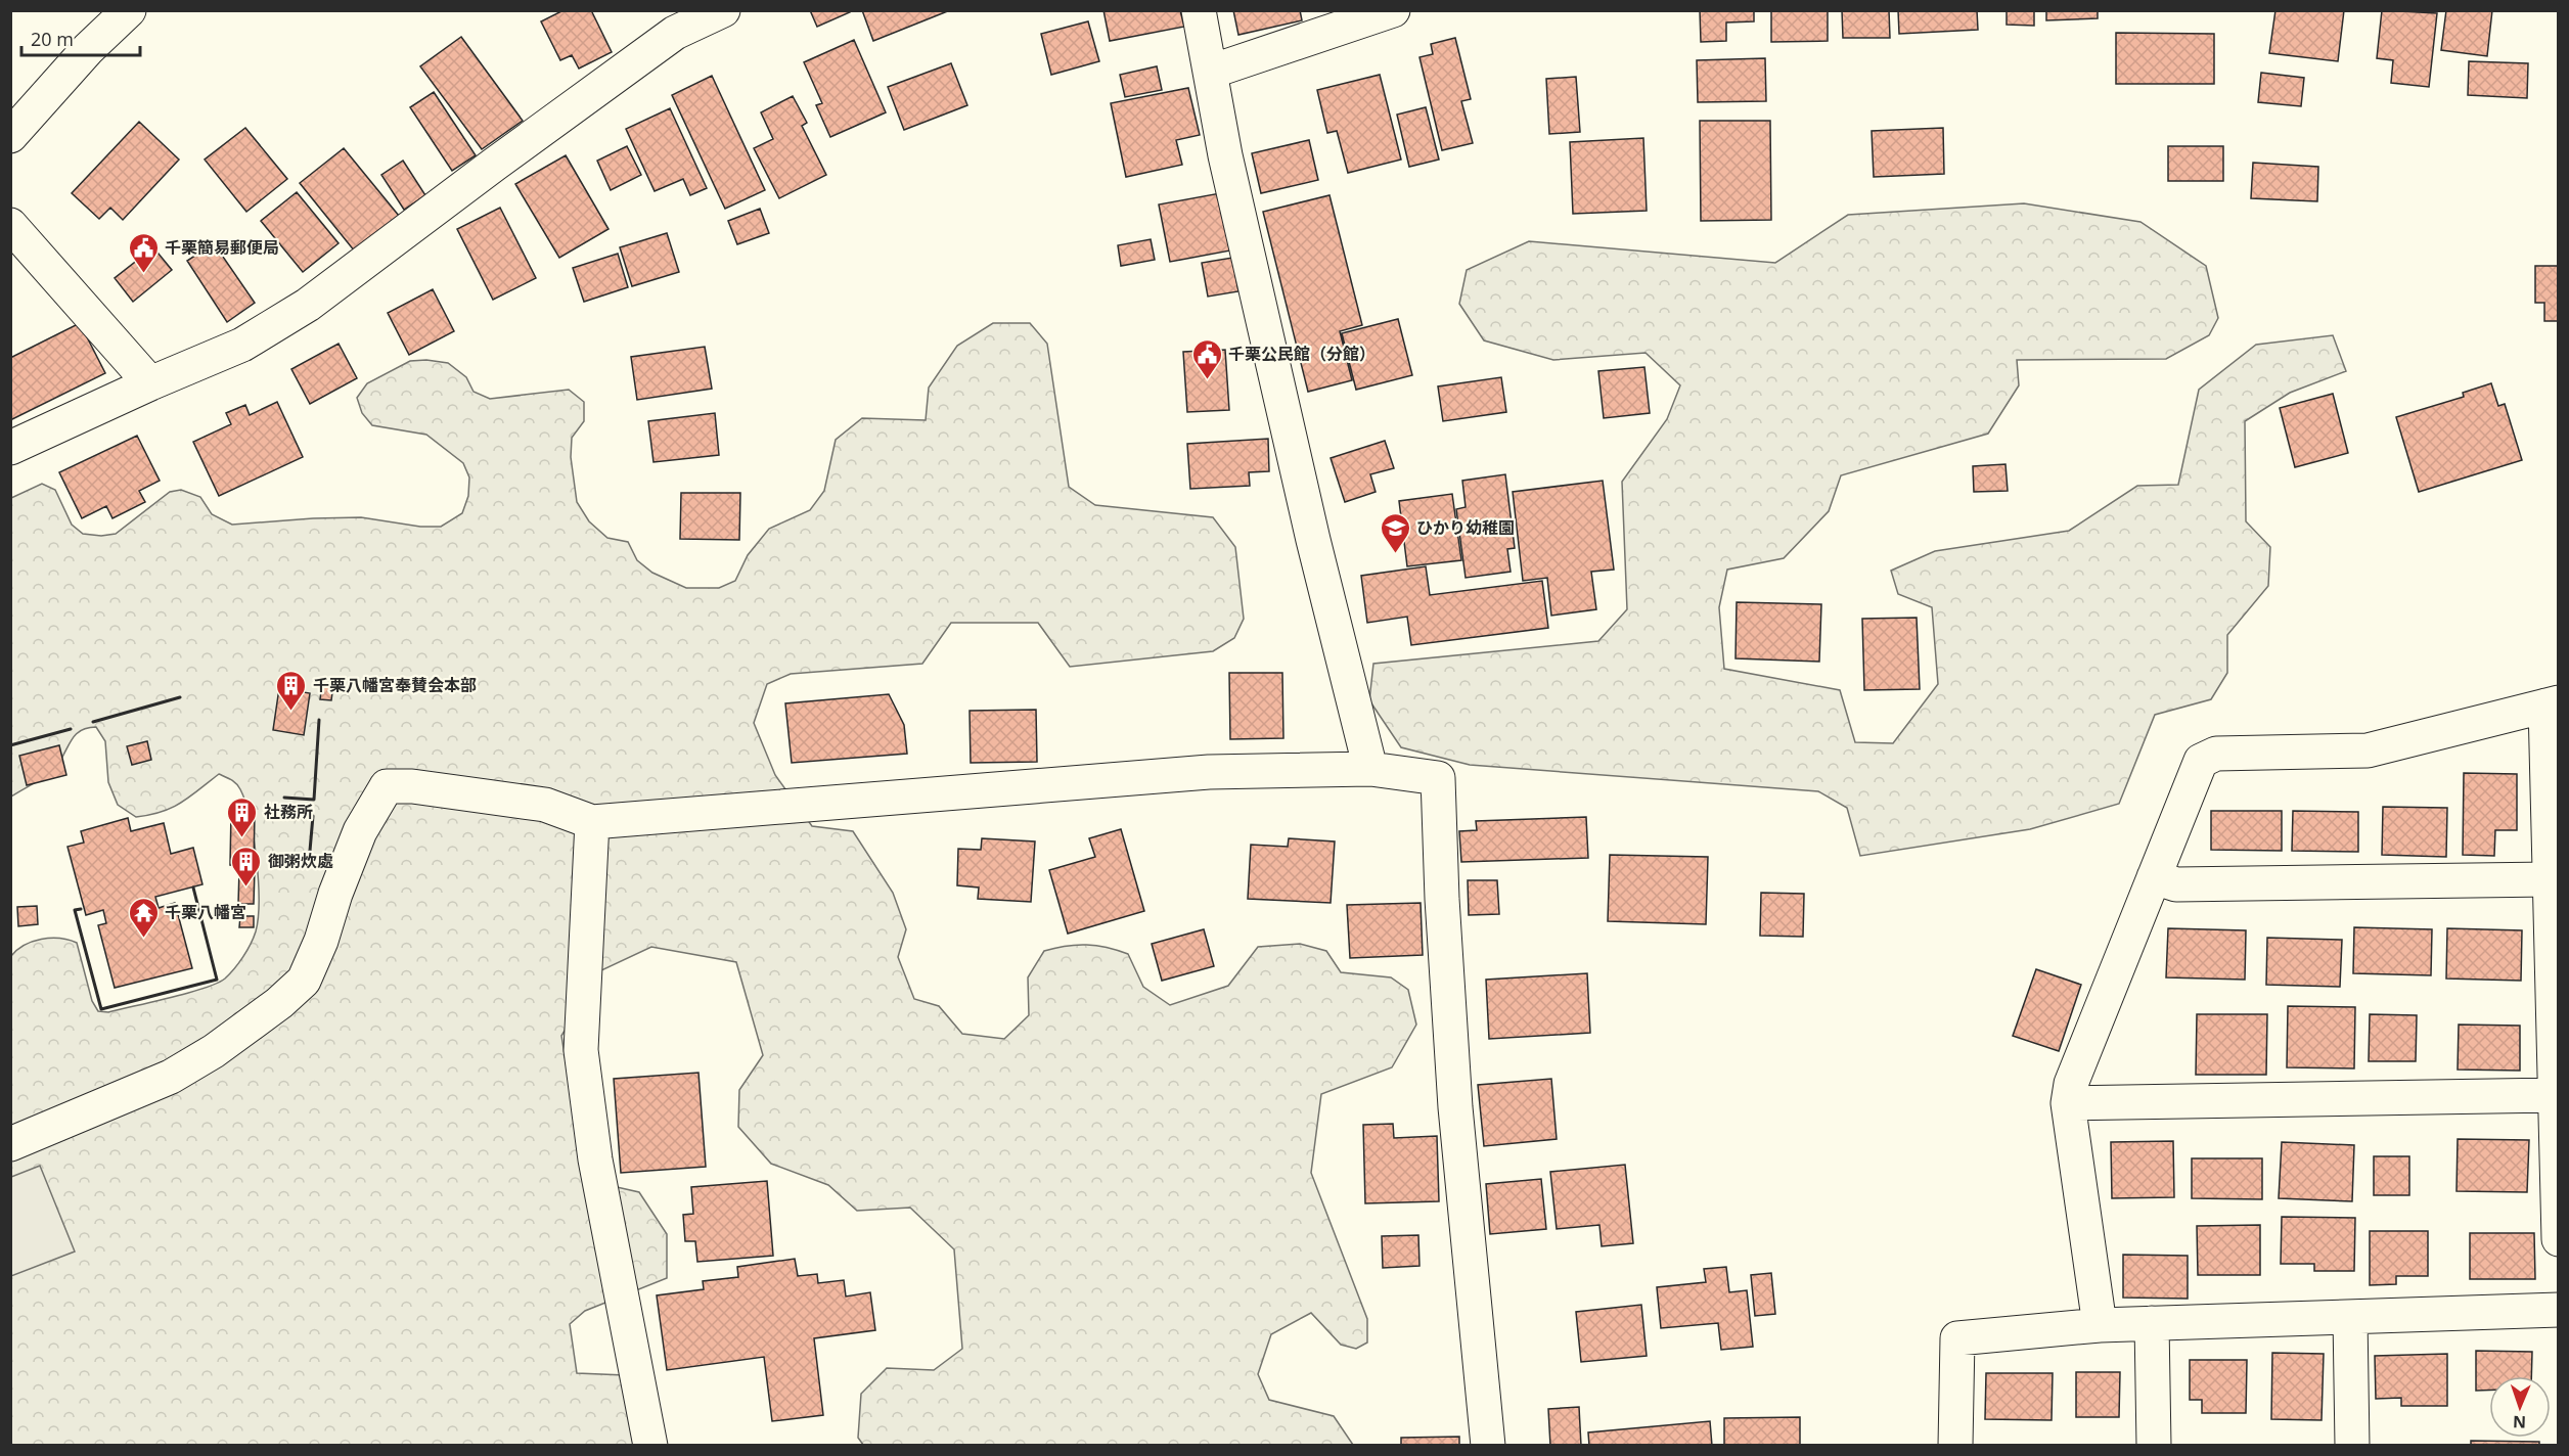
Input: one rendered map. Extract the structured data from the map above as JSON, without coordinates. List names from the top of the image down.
{
  "places": {
    "public building": ["千栗簡易郵便局", "千栗公民館（分館）"],
    "school or university": ["ひかり幼稚園"],
    "building": ["千栗八幡宮奉賛会本部", "社務所", "御粥炊處"],
    "temple": ["千栗八幡宮"]
  },
  "scale_bar": "20 m",
  "north": "bottom"
}
